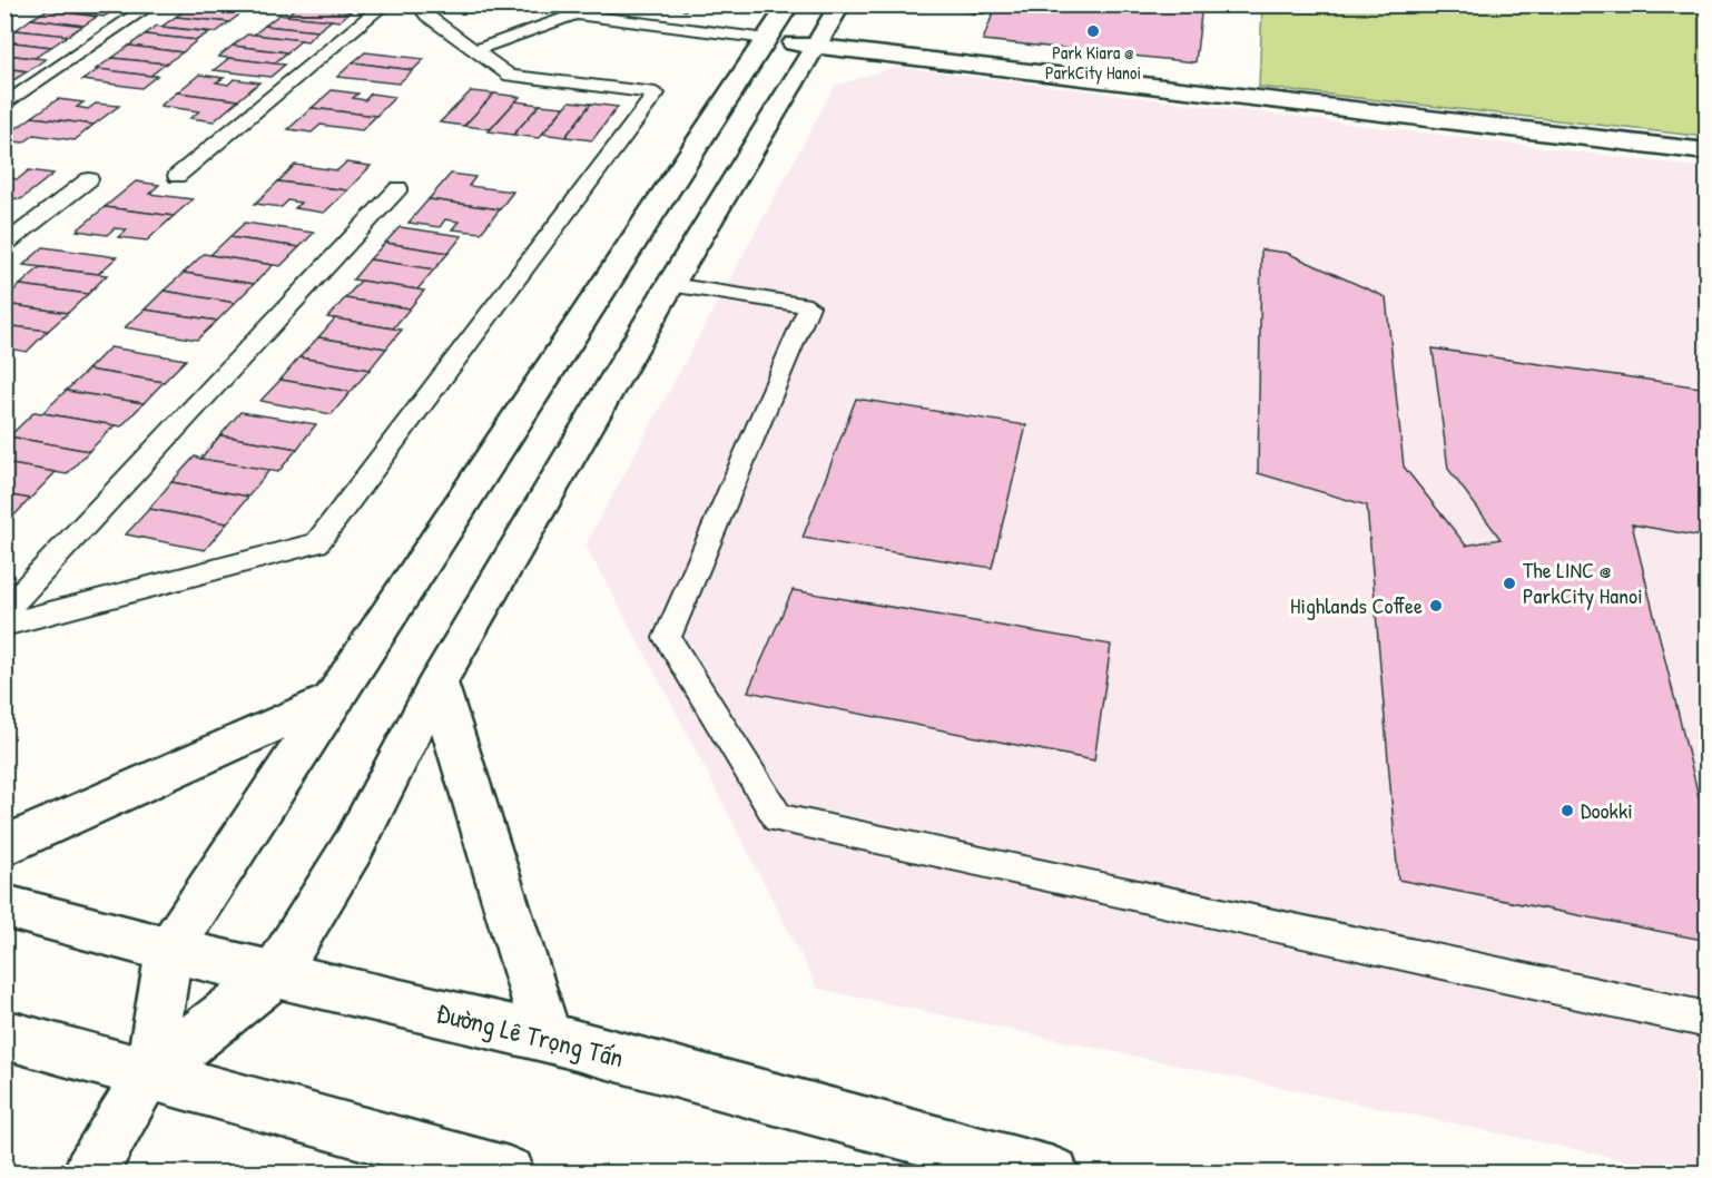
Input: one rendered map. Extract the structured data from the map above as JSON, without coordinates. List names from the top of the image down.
{
  "streets": {
    "street": ["Đường Lê Trọng Tấn"]
  },
  "places": [
    "Park Kiara @ ParkCity Hanoi",
    "The LINC @ ParkCity Hanoi",
    "Highlands Coffee",
    "Dookki"
  ]
}
